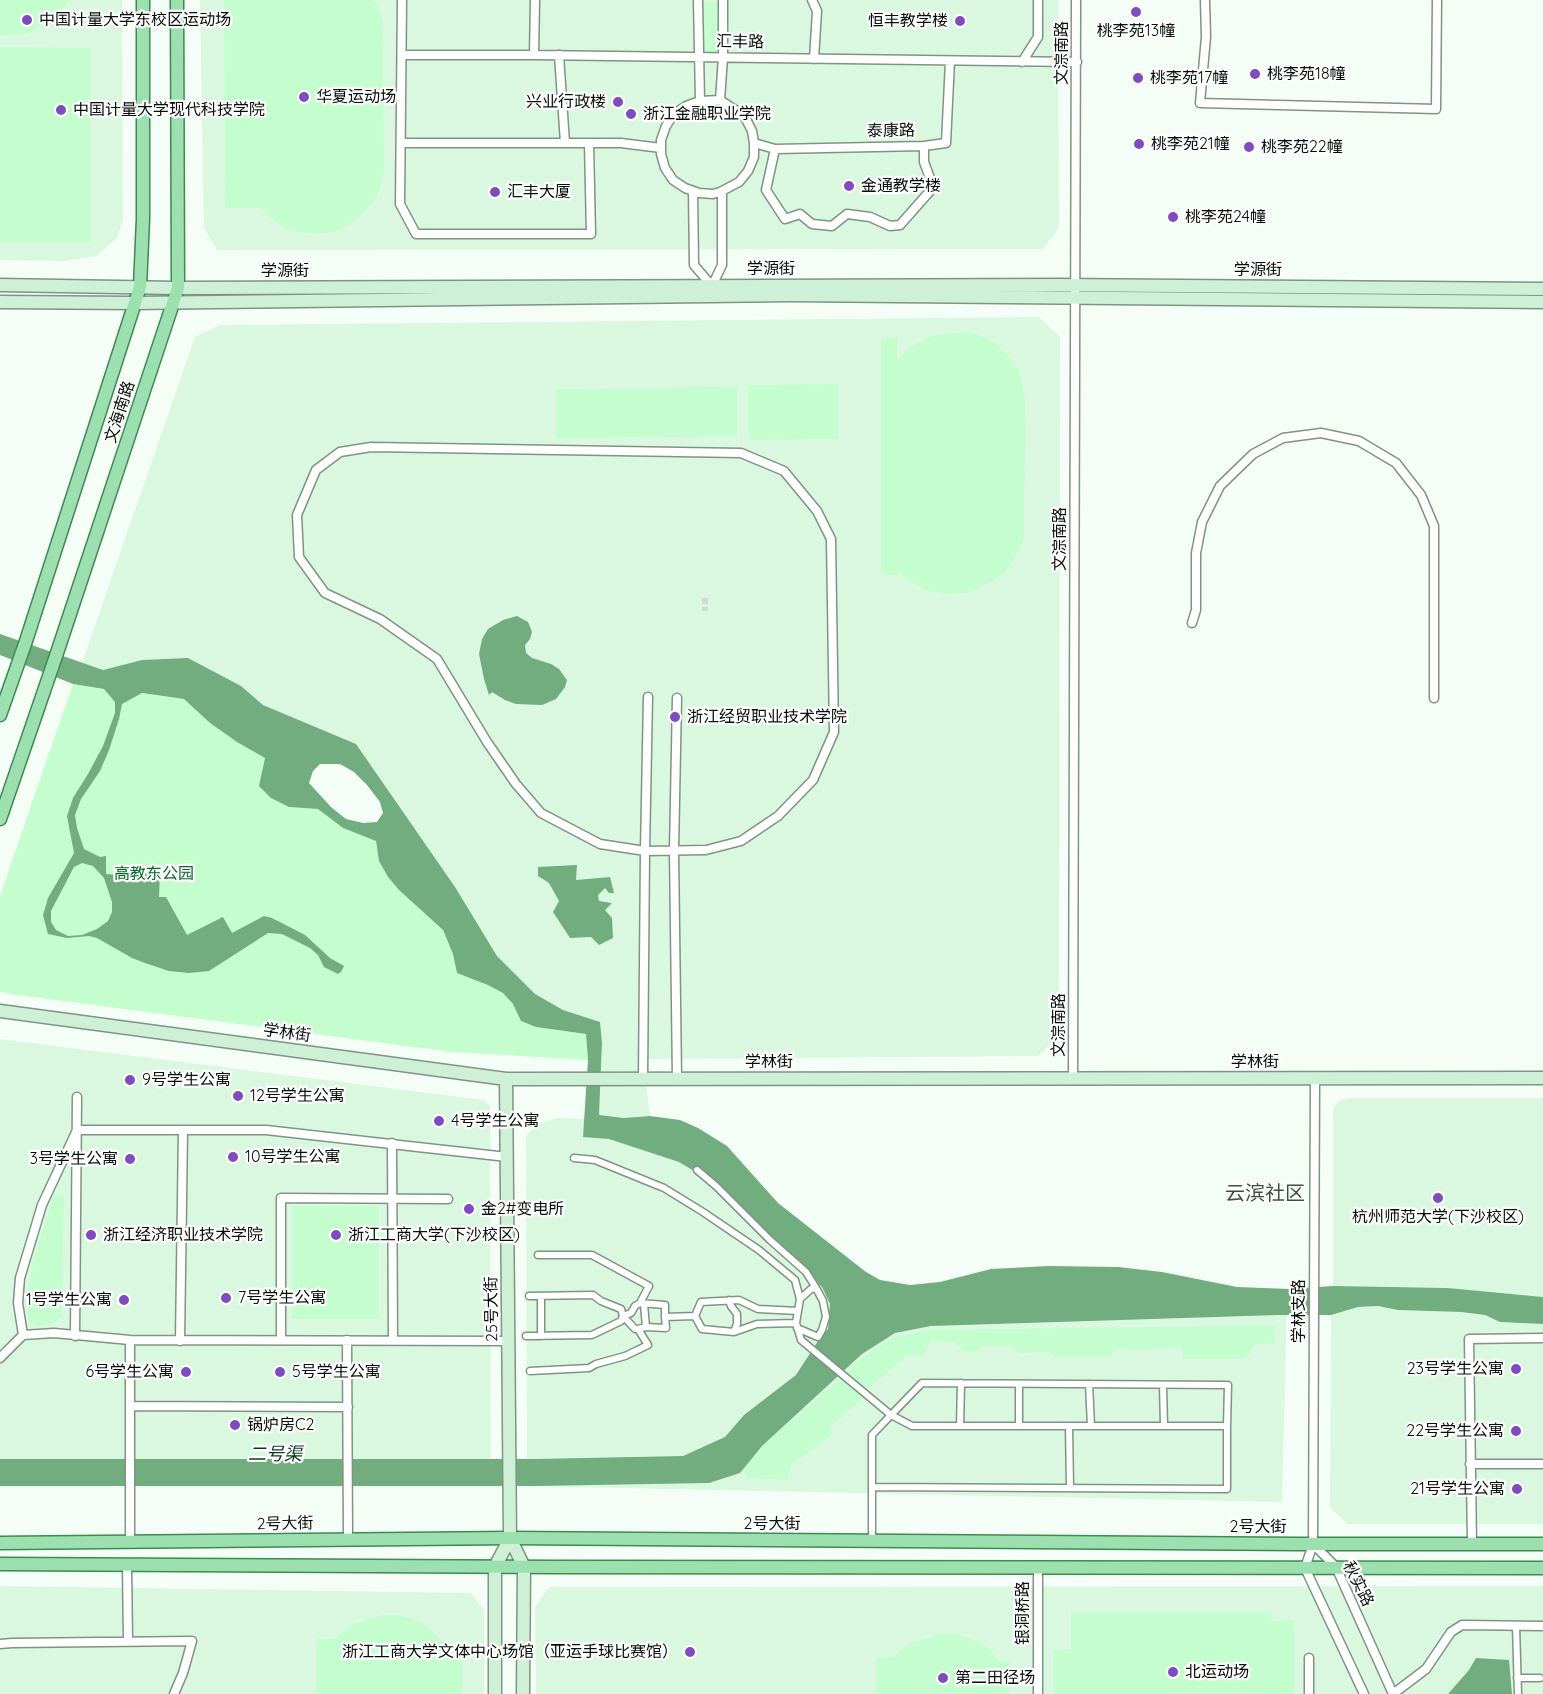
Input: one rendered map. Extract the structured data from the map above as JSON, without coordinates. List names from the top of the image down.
{
  "streets": {
    "main road": [
      "学源街",
      "文海南路",
      "学林街",
      "25号大街",
      "2号大街"
    ],
    "street": [
      "汇丰路",
      "文淙南路",
      "泰康路",
      "学林支路",
      "秋实路",
      "银洞桥路"
    ]
  },
  "crossings": [
    ["汇丰路", "文淙南路"],
    ["汇丰路", "泰康路"],
    ["文淙南路", "学源街"],
    ["文淙南路", "学林街"],
    ["学源街", "文海南路"],
    ["学林街", "25号大街"],
    ["学林街", "学林支路"],
    ["25号大街", "2号大街"],
    ["学林支路", "2号大街"],
    ["学林支路", "秋实路"],
    ["2号大街", "秋实路"]
  ],
  "districts": ["云滨社区"],
  "water": ["二号渠"],
  "parks": ["高教东公园"],
  "places": [
    "桃李苑13幢",
    "中国计量大学东校区运动场",
    "恒丰教学楼",
    "桃李苑18幢",
    "桃李苑17幢",
    "华夏运动场",
    "兴业行政楼",
    "中国计量大学现代科技学院",
    "浙江金融职业学院",
    "桃李苑21幢",
    "桃李苑22幢",
    "金通教学楼",
    "汇丰大厦",
    "桃李苑24幢",
    "浙江经贸职业技术学院",
    "9号学生公寓",
    "12号学生公寓",
    "4号学生公寓",
    "10号学生公寓",
    "3号学生公寓",
    "杭州师范大学(下沙校区)",
    "金2#变电所",
    "浙江经济职业技术学院",
    "浙江工商大学(下沙校区)",
    "7号学生公寓",
    "1号学生公寓",
    "23号学生公寓",
    "6号学生公寓",
    "5号学生公寓",
    "锅炉房C2",
    "22号学生公寓",
    "21号学生公寓",
    "浙江工商大学文体中心场馆（亚运手球比赛馆）",
    "北运动场",
    "第二田径场"
  ]
}
